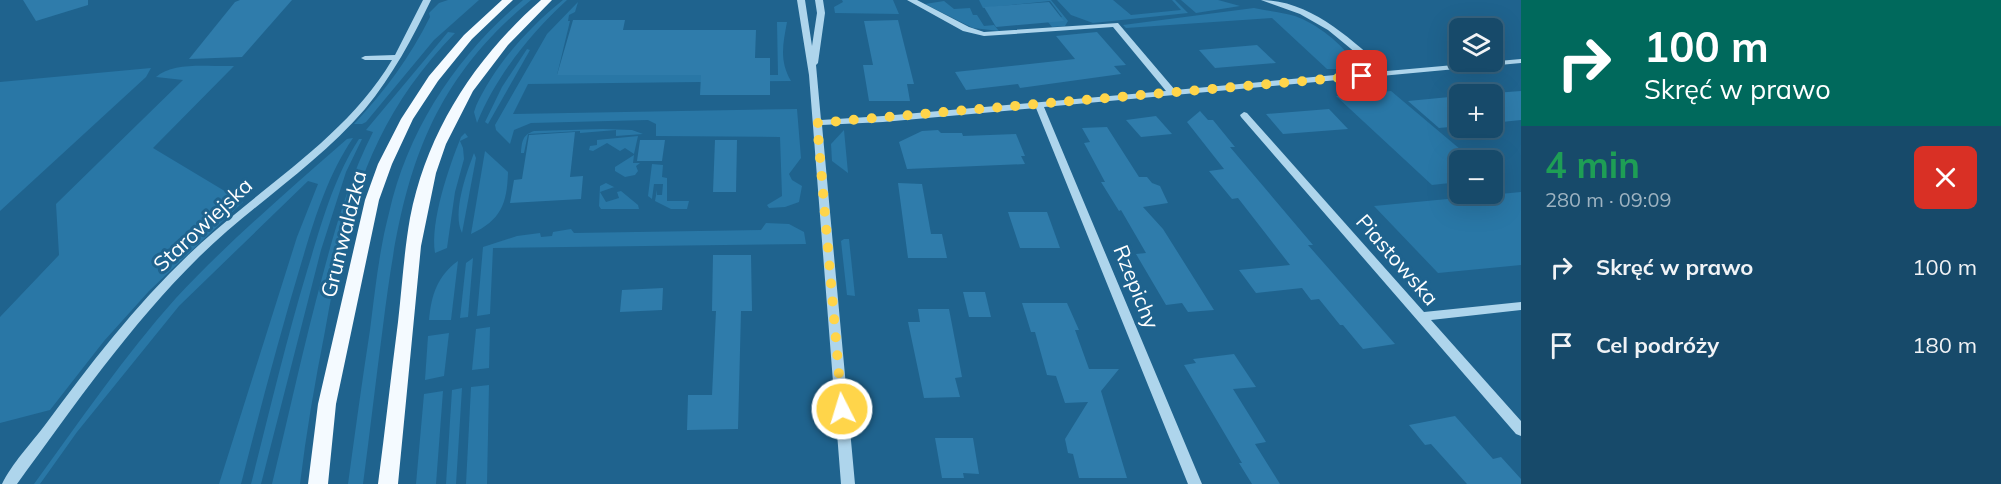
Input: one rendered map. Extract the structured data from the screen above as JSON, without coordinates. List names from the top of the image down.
{
  "streets": {
    "main road": ["Grunwaldzka"],
    "street": ["Starowiejska", "Piastowska", "Rzepichy"]
  },
  "page": {
    "turn": ["100 m", "Skręć w prawo"],
    "map_buttons": ["+", "−"],
    "heading": ["4 min", "280 m · 09:09"],
    "list": [
      {
        "name": "Skręć w prawo",
        "value": "100 m"
      },
      {
        "name": "Cel podróży",
        "value": "180 m"
      }
    ]
  }
}
